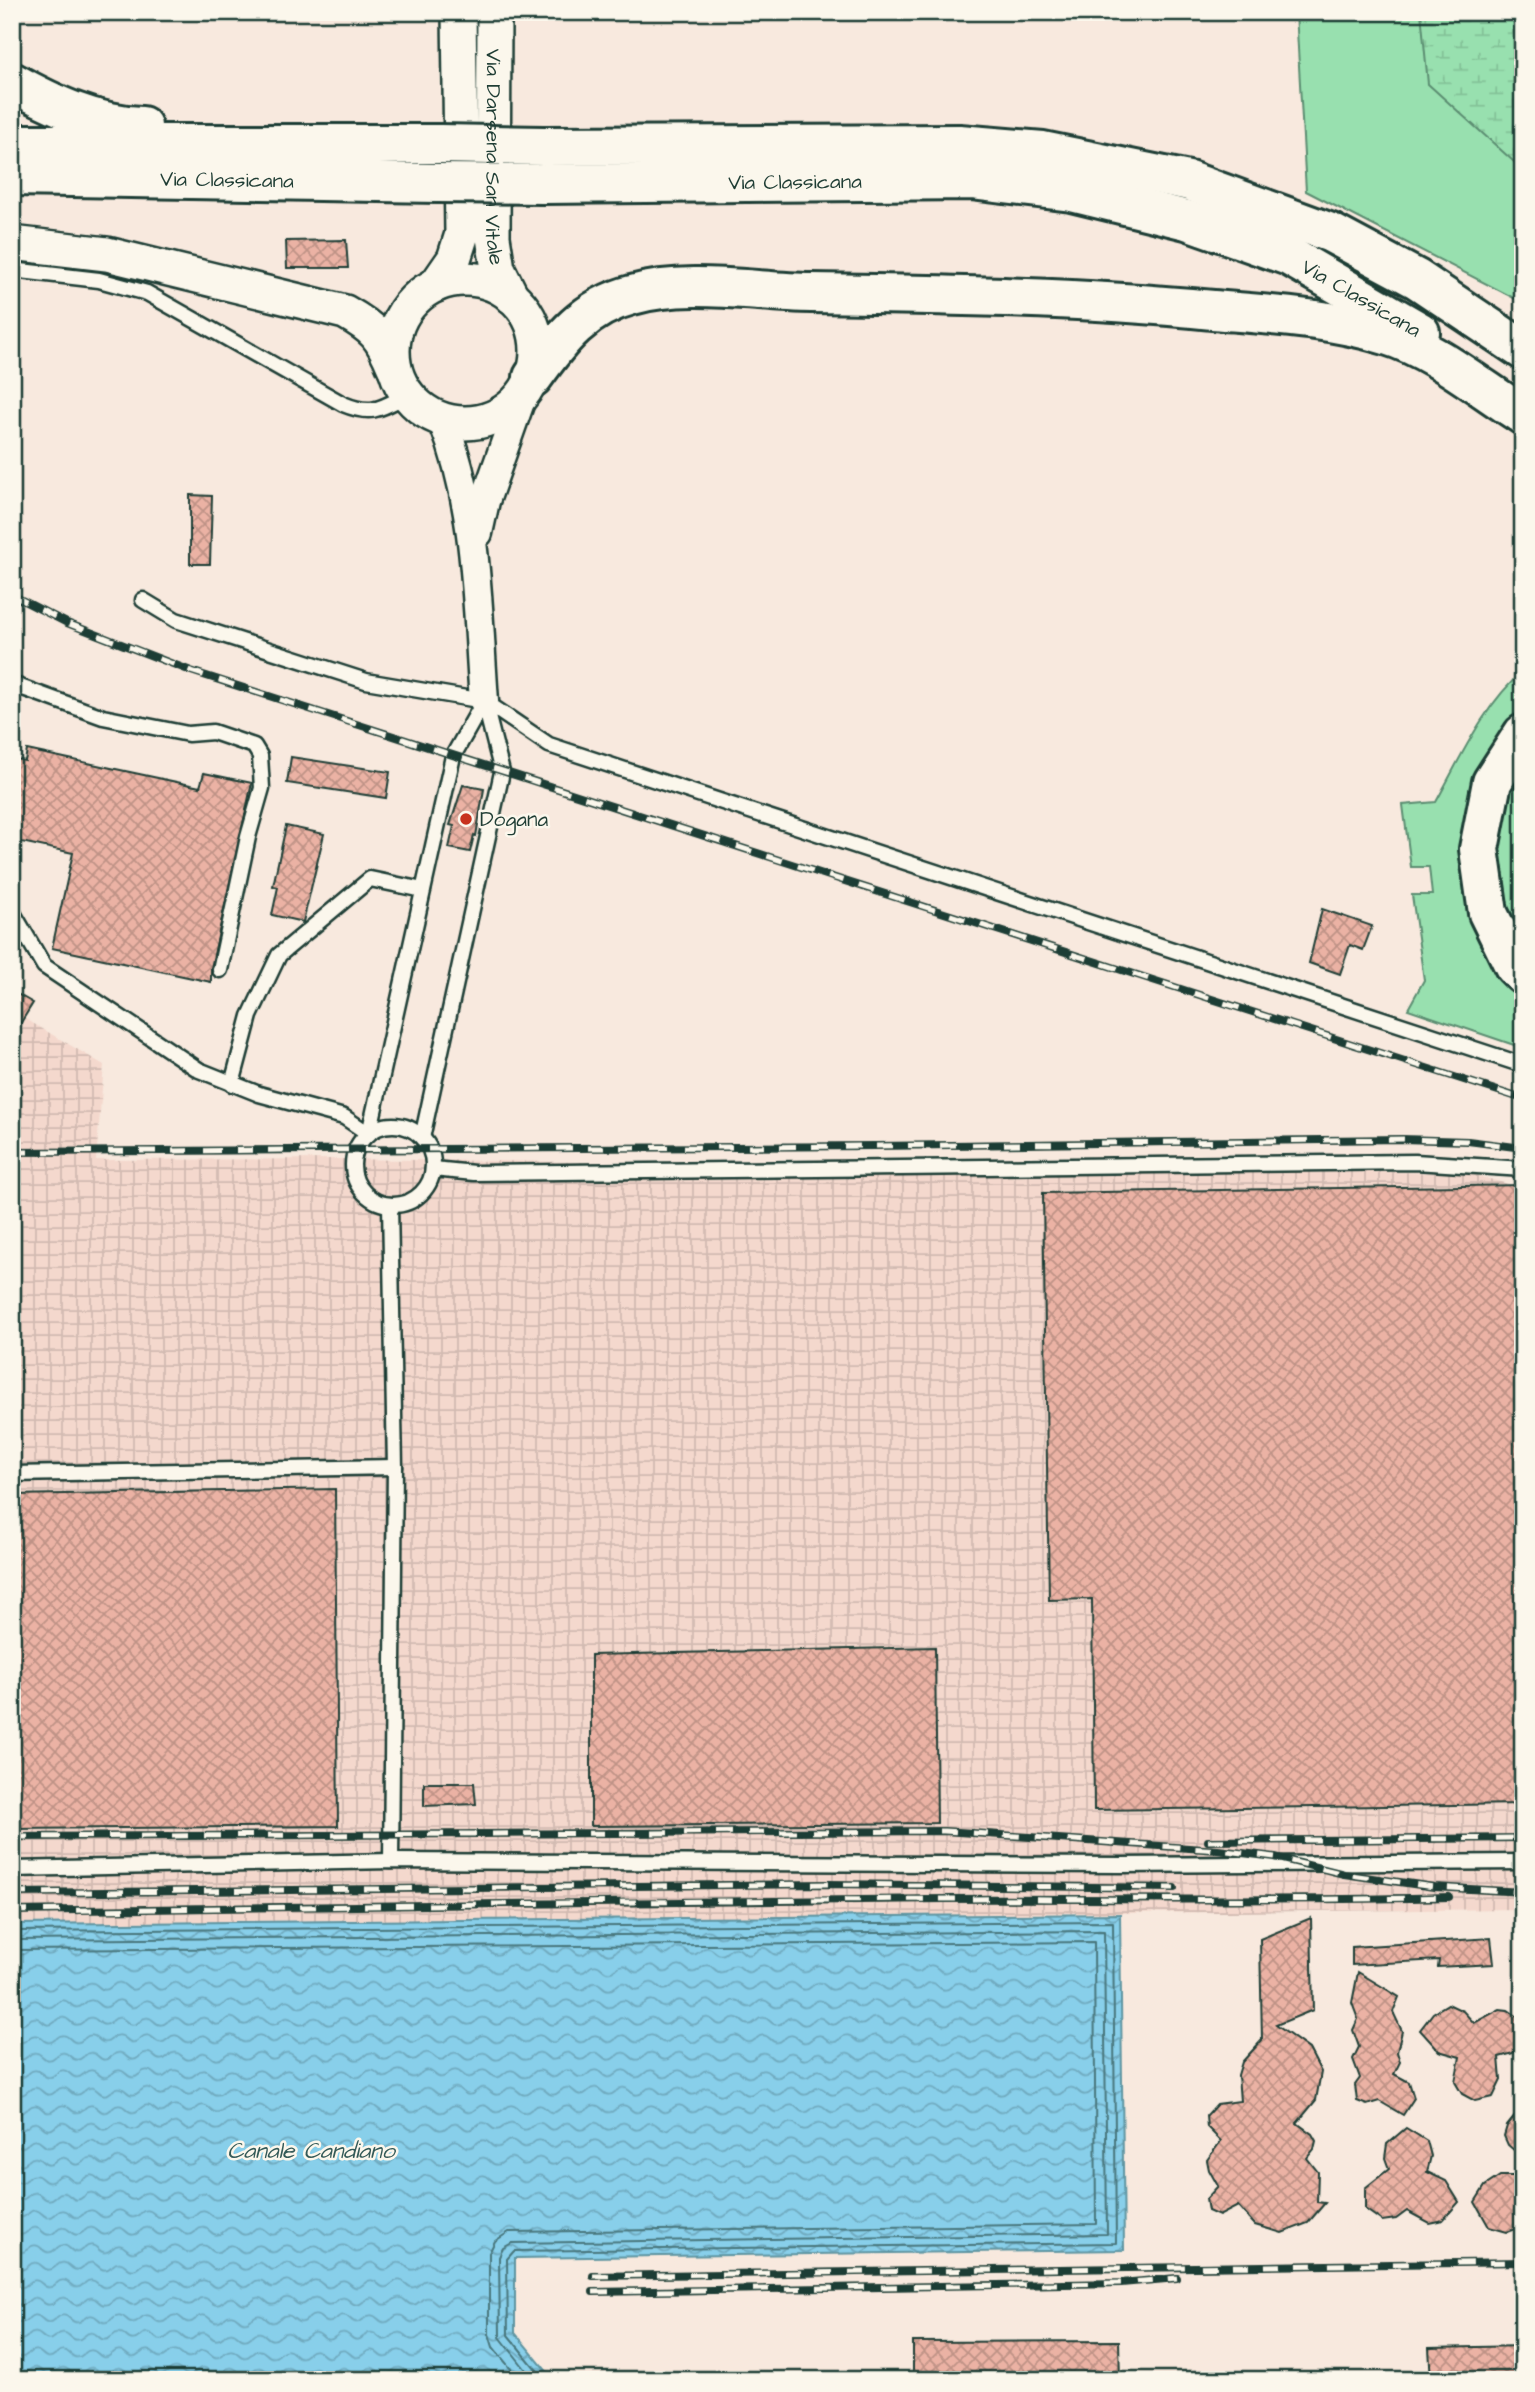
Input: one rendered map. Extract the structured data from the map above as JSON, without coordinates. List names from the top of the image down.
{
  "streets": {
    "highway": ["Via Classicana"],
    "street": ["Via Darsena San Vitale"]
  },
  "water": ["Canale Candiano"],
  "places": ["Dogana"]
}
